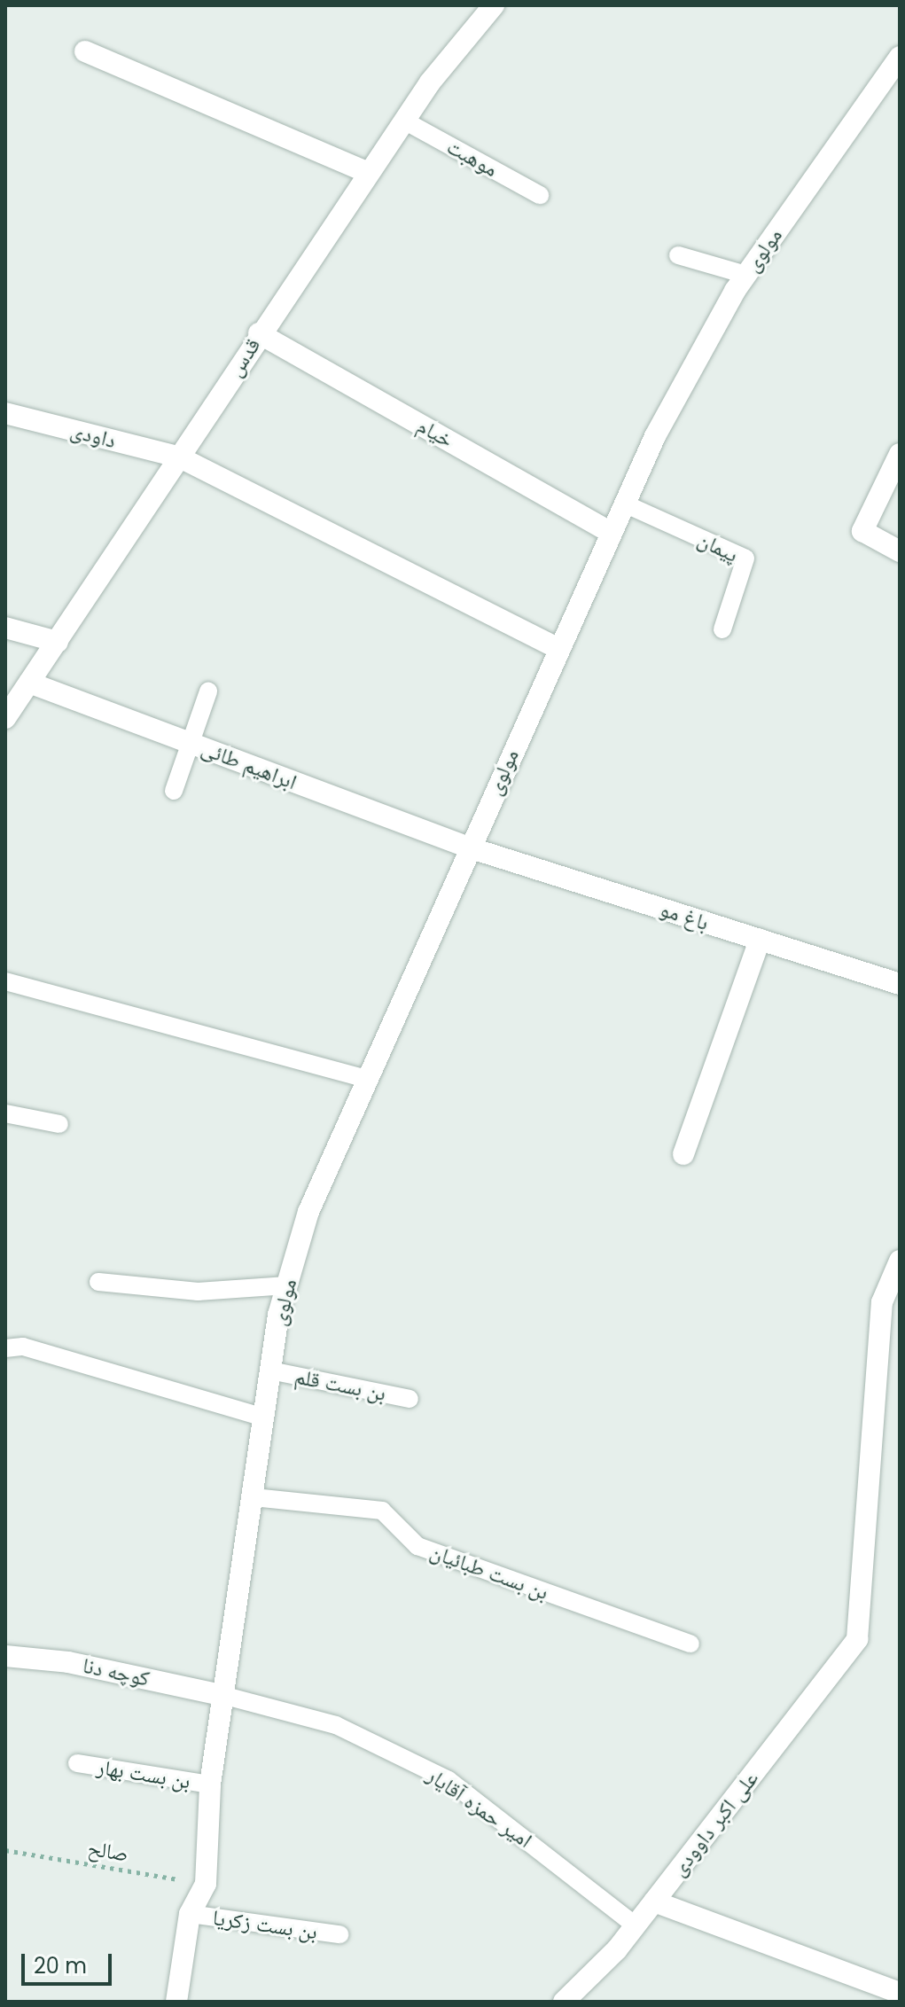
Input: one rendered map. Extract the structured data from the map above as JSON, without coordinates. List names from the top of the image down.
{
  "streets": {
    "street": [
      "مولوی",
      "قدس",
      "خیام",
      "داودی",
      "ابراهیم طائی",
      "باغ مو",
      "کوچه دنا",
      "علی اکبر داوودی"
    ],
    "lane": [
      "موهبت",
      "پیمان",
      "بن بست قلم",
      "بن بست طبائیان",
      "بن بست بهار",
      "امیر حمزه آقایار",
      "بن بست زکریا"
    ],
    "path": ["صالح"]
  },
  "crossings": [
    ["موهبت", "قدس"],
    ["مولوی", "خیام"],
    ["مولوی", "پیمان"],
    ["مولوی", "ابراهیم طائی"],
    ["مولوی", "باغ مو"],
    ["مولوی", "بن بست قلم"],
    ["مولوی", "بن بست طبائیان"],
    ["مولوی", "کوچه دنا"],
    ["مولوی", "بن بست بهار"],
    ["مولوی", "امیر حمزه آقایار"],
    ["مولوی", "صالح"],
    ["مولوی", "بن بست زکریا"],
    ["قدس", "خیام"],
    ["قدس", "داودی"],
    ["قدس", "ابراهیم طائی"],
    ["ابراهیم طائی", "باغ مو"],
    ["کوچه دنا", "امیر حمزه آقایار"],
    ["امیر حمزه آقایار", "علی اکبر داوودی"]
  ],
  "scale_bar": "20 m"
}
